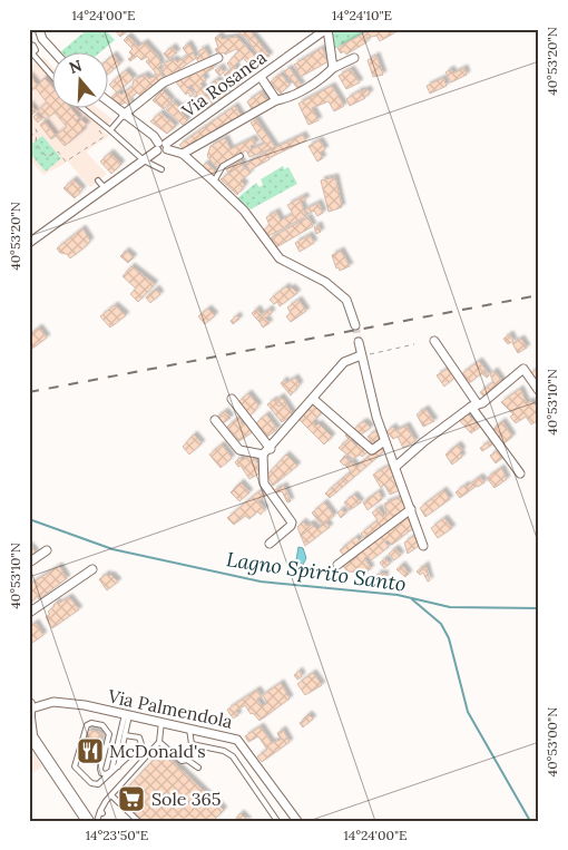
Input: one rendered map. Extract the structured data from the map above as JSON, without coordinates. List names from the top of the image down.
{
  "streets": {
    "street": ["Via Rosanea", "Via Palmendola"]
  },
  "water": ["Lagno Spirito Santo"],
  "places": {
    "restaurant": ["McDonald's"],
    "supermarket": ["Sole 365"]
  },
  "north": "top",
  "coordinates": [
    "14°24'00\"E",
    "14°24'10\"E",
    "40°53'20\"N",
    "40°53'10\"N",
    "40°53'00\"N",
    "14°23'50\"E"
  ]
}
